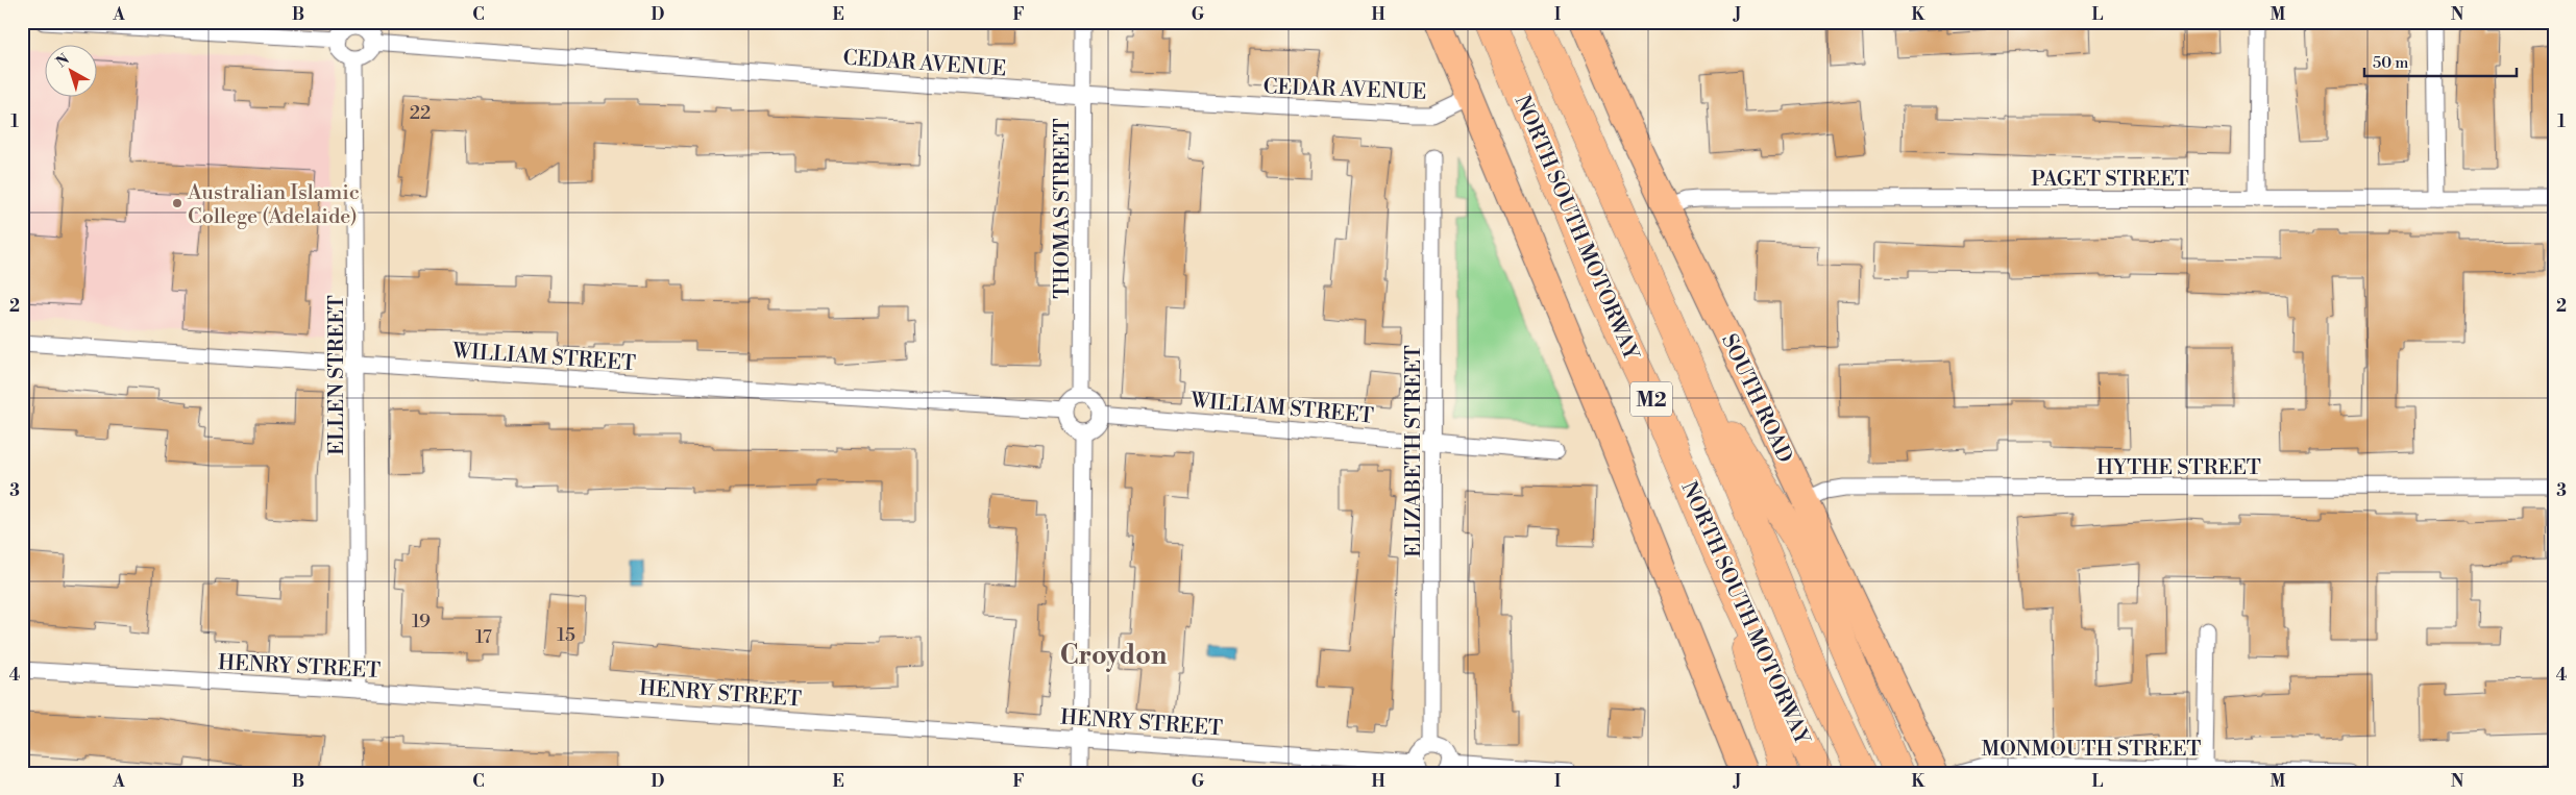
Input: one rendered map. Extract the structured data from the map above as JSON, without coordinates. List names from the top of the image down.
{
  "streets": {
    "highway": ["NORTH SOUTH MOTORWAY", "M2"],
    "main road": ["SOUTH ROAD"],
    "street": [
      "CEDAR AVENUE",
      "PAGET STREET",
      "THOMAS STREET",
      "WILLIAM STREET",
      "ELLEN STREET",
      "ELIZABETH STREET",
      "HYTHE STREET",
      "HENRY STREET",
      "MONMOUTH STREET"
    ]
  },
  "crossings": [
    ["CEDAR AVENUE", "THOMAS STREET"],
    ["CEDAR AVENUE", "ELLEN STREET"],
    ["PAGET STREET", "SOUTH ROAD"],
    ["THOMAS STREET", "WILLIAM STREET"],
    ["WILLIAM STREET", "ELLEN STREET"],
    ["WILLIAM STREET", "ELIZABETH STREET"],
    ["ELLEN STREET", "HENRY STREET"],
    ["SOUTH ROAD", "HYTHE STREET"]
  ],
  "districts": ["Croydon"],
  "places": ["Australian Islamic College (Adelaide)"],
  "house_numbers": [
    "22",
    "19",
    "15",
    "17"
  ],
  "scale_bar": "50 m",
  "north": "top left",
  "grid": {
    "columns": [
      "A",
      "B",
      "C",
      "D",
      "E",
      "F",
      "G",
      "H",
      "I",
      "J",
      "K",
      "L",
      "M",
      "N"
    ],
    "rows": [
      "1",
      "2",
      "3",
      "4"
    ]
  }
}
